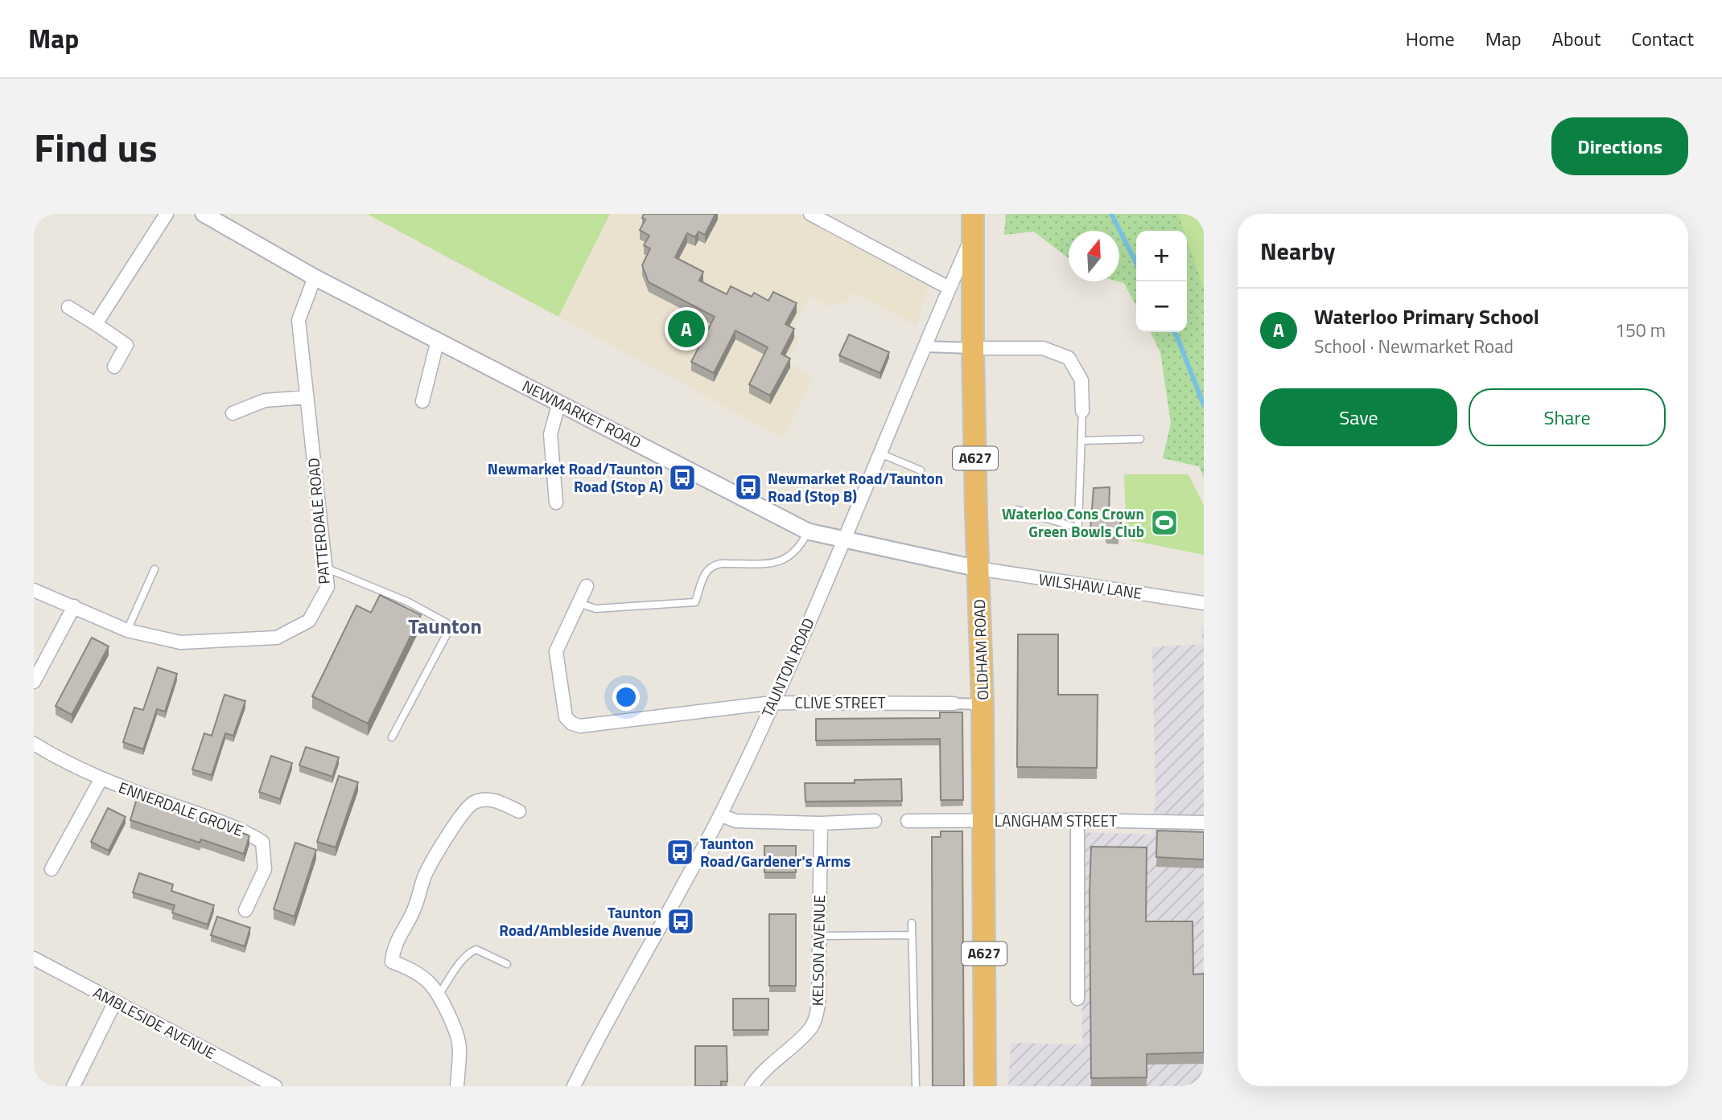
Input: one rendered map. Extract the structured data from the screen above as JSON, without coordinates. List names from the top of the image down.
{
  "streets": {
    "highway": ["A627", "OLDHAM ROAD"],
    "street": [
      "NEWMARKET ROAD",
      "PATTERDALE ROAD",
      "WILSHAW LANE",
      "TAUNTON ROAD",
      "CLIVE STREET",
      "ENNERDALE GROVE",
      "LANGHAM STREET",
      "KELSON AVENUE",
      "AMBLESIDE AVENUE"
    ]
  },
  "crossings": [
    ["NEWMARKET ROAD", "PATTERDALE ROAD"],
    ["NEWMARKET ROAD", "WILSHAW LANE"],
    ["NEWMARKET ROAD", "OLDHAM ROAD"],
    ["NEWMARKET ROAD", "TAUNTON ROAD"],
    ["WILSHAW LANE", "OLDHAM ROAD"],
    ["OLDHAM ROAD", "TAUNTON ROAD"],
    ["OLDHAM ROAD", "LANGHAM STREET"],
    ["TAUNTON ROAD", "CLIVE STREET"]
  ],
  "districts": ["Taunton"],
  "places": {
    "bus stop": [
      "Newmarket Road/Taunton Road (Stop A)",
      "Newmarket Road/Taunton Road (Stop B)",
      "Taunton Road/Gardener's Arms",
      "Taunton Road/Ambleside Avenue"
    ],
    "sports": ["Waterloo Cons Crown Green Bowls Club"]
  },
  "north": "top",
  "page": {
    "header": "Map",
    "nav": [
      "Home",
      "Map",
      "About",
      "Contact"
    ],
    "title": "Find us",
    "buttons": [
      "Directions",
      ["Save", "Share"]
    ],
    "heading": "Nearby",
    "map_buttons": ["+", "−"],
    "list": [
      {
        "mark": "A",
        "name": "Waterloo Primary School",
        "note": "School · Newmarket Road",
        "value": "150 m"
      }
    ],
    "pins": "A"
  }
}
